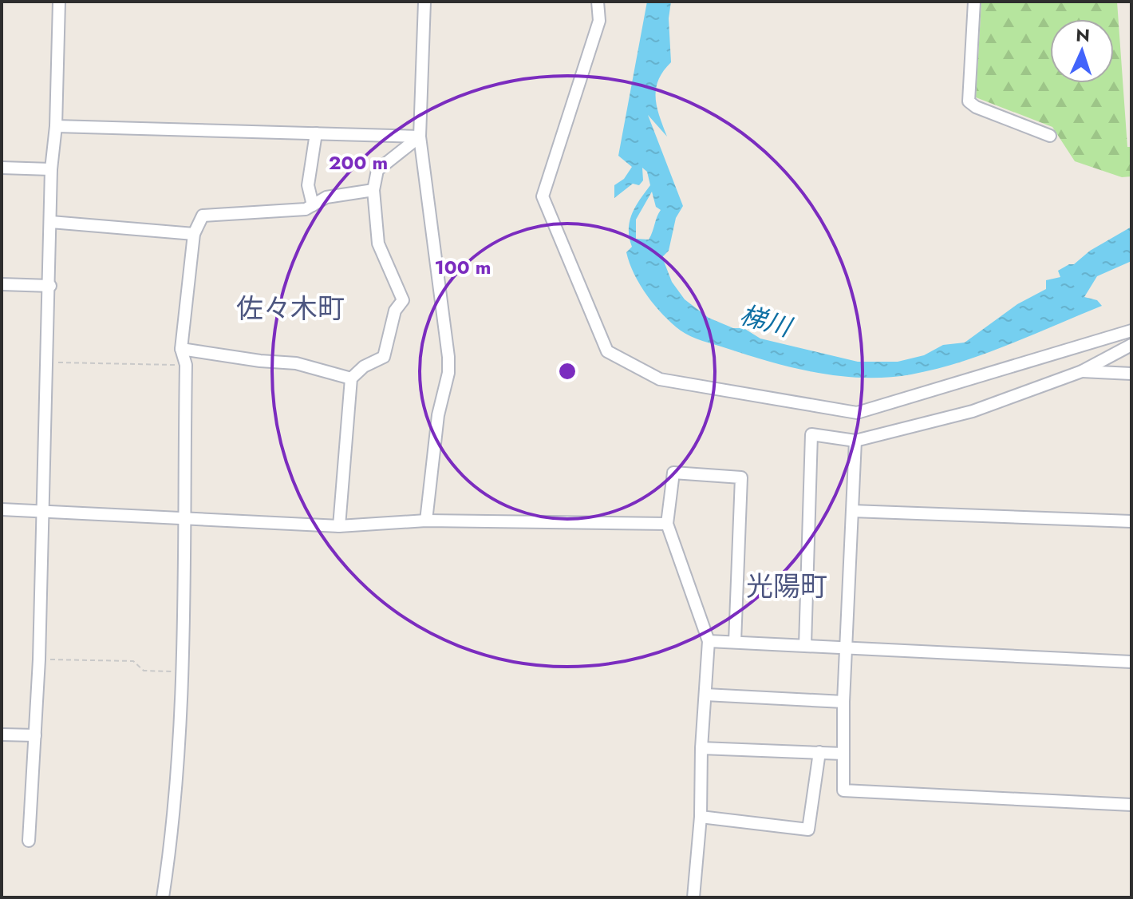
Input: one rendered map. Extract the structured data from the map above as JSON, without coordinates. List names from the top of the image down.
{
  "districts": ["佐々木町", "光陽町"],
  "water": ["梯川"],
  "north": "top",
  "rings": ["200 m", "100 m"]
}
